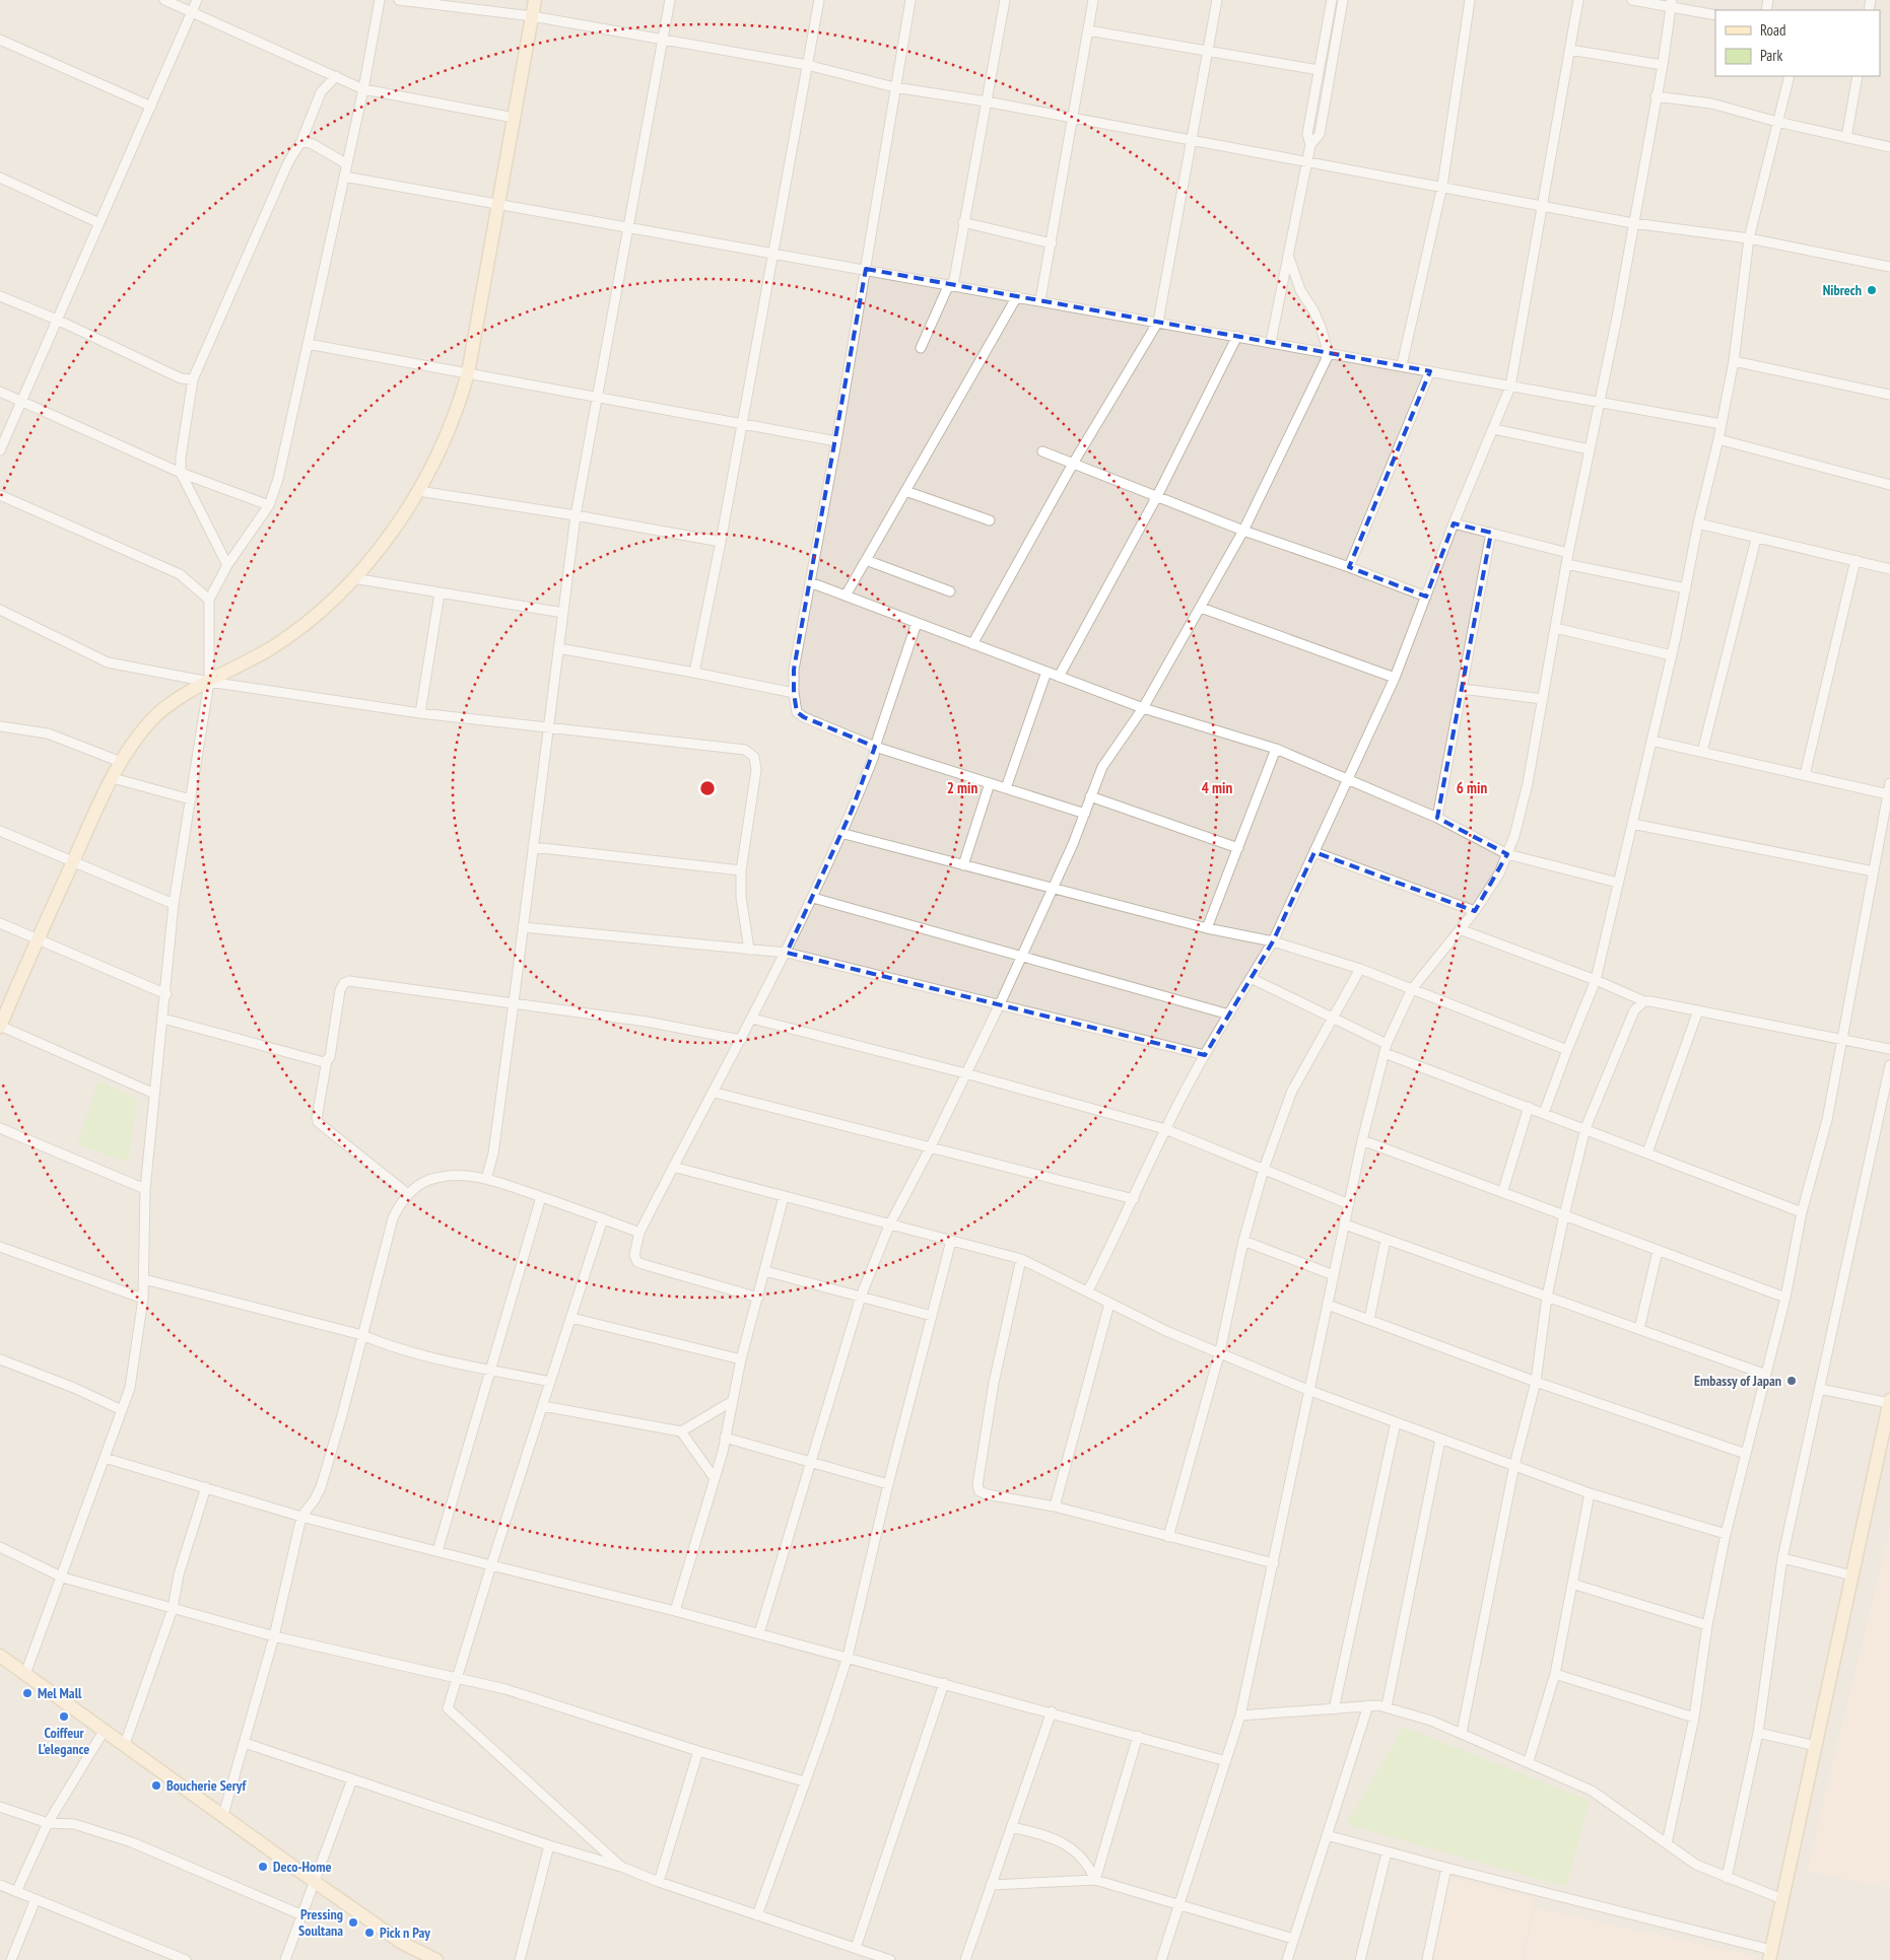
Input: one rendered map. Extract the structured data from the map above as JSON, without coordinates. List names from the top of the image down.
{
  "places": [
    "Nibrech",
    "Embassy of Japan",
    "Mel Mall",
    "Coiffeur L'elegance",
    "Boucherie Seryf",
    "Deco-Home",
    "Pressing Soultana",
    "Pick n Pay"
  ],
  "legend": ["Road", "Park"],
  "rings": ["2 min", "4 min", "6 min"]
}
